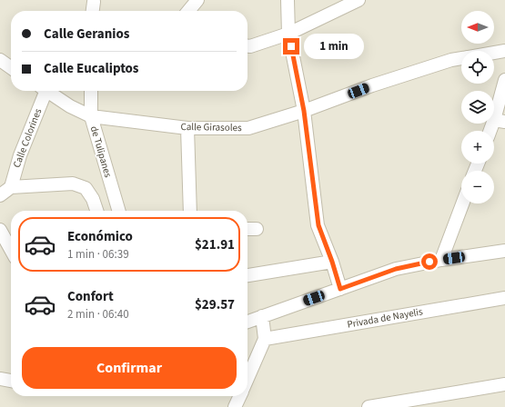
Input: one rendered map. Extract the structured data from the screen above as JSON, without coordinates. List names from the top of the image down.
{
  "streets": {
    "street": [
      "Calle Girasoles",
      "Calle Colorines",
      "de Tulipanes",
      "Privada de Nayelis"
    ]
  },
  "crossings": [
    ["Calle Girasoles", "de Tulipanes"]
  ],
  "north": "left",
  "page": {
    "map_buttons": ["+", "−"],
    "banner": ["Calle Geranios", "Calle Eucaliptos"],
    "bubble": "1 min",
    "list": [
      {
        "name": "Económico",
        "note": "1 min · 06:39",
        "value": "$21.91"
      },
      {
        "name": "Confort",
        "note": "2 min · 06:40",
        "value": "$29.57"
      }
    ],
    "buttons": "Confirmar"
  }
}
